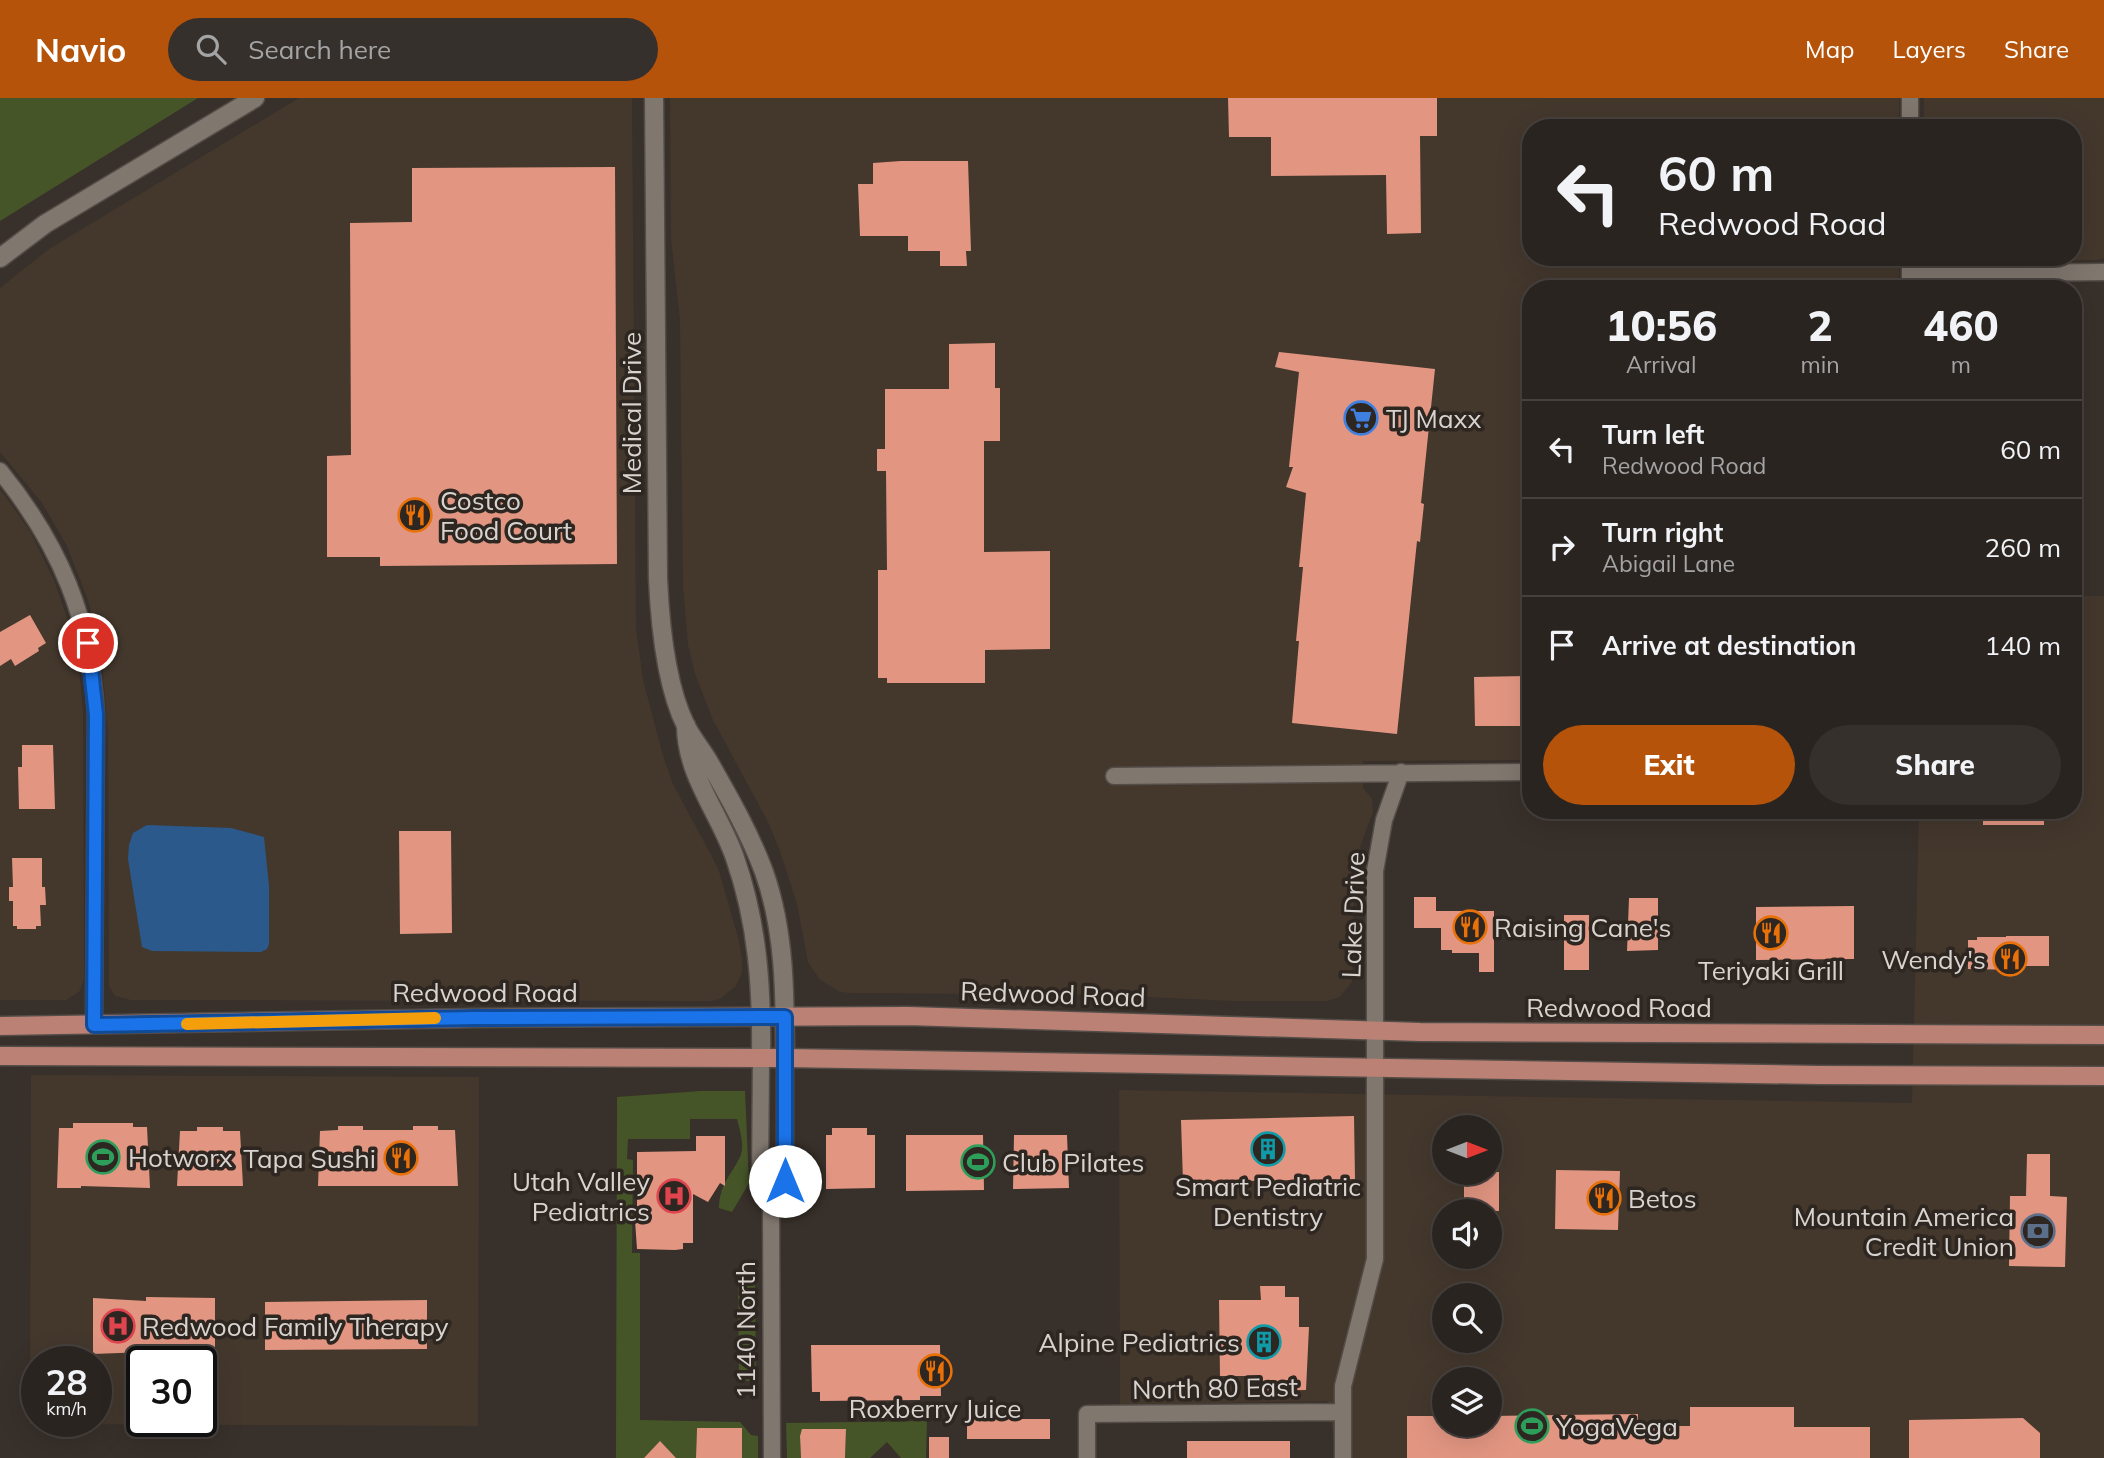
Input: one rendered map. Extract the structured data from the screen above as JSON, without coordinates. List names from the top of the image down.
{
  "streets": {
    "main road": ["Redwood Road"],
    "street": [
      "Medical Drive",
      "Lake Drive",
      "1140 North",
      "North 80 East"
    ]
  },
  "crossings": [
    ["Medical Drive", "Redwood Road"],
    ["Medical Drive", "1140 North"],
    ["Lake Drive", "Redwood Road"],
    ["Lake Drive", "North 80 East"],
    ["Redwood Road", "1140 North"]
  ],
  "places": {
    "supermarket": ["TJ Maxx"],
    "restaurant": [
      "Costco Food Court",
      "Raising Cane's",
      "Teriyaki Grill",
      "Wendy's",
      "Tapa Sushi",
      "Betos",
      "Roxberry Juice"
    ],
    "building": ["Smart Pediatric Dentistry", "Alpine Pediatrics"],
    "sports": ["Hotworx", "Club Pilates", "YogaVega"],
    "hospital": ["Utah Valley Pediatrics", "Redwood Family Therapy"],
    "bank": ["Mountain America Credit Union"]
  },
  "north": "right",
  "page": {
    "header": "Navio",
    "search": "Search here",
    "nav": ["Map", "Layers", "Share"],
    "turn": ["60 m", "Redwood Road"],
    "eta": [
      "10:56",
      "Arrival",
      "2",
      "min",
      "460",
      "m"
    ],
    "list": [
      {
        "name": "Turn left",
        "note": "Redwood Road",
        "value": "60 m"
      },
      {
        "name": "Turn right",
        "note": "Abigail Lane",
        "value": "260 m"
      },
      {
        "name": "Arrive at destination",
        "value": "140 m"
      }
    ],
    "buttons": ["Exit", "Share"],
    "speed": "28 km/h",
    "limit": "30"
  }
}
